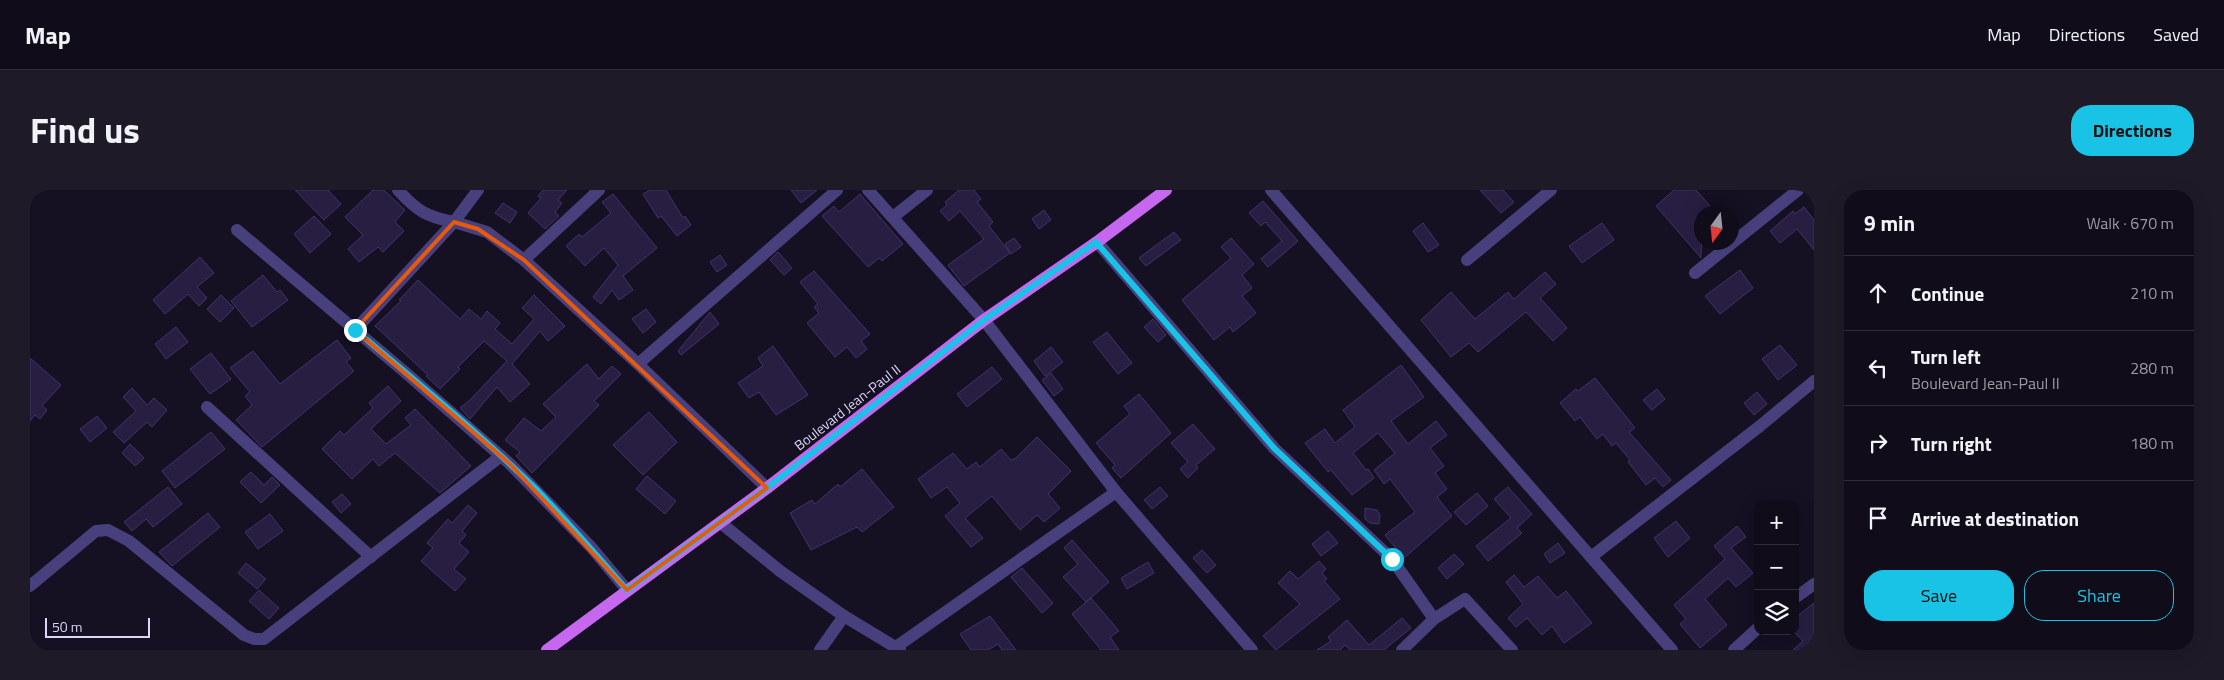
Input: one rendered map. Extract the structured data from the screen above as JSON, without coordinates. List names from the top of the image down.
{
  "streets": {
    "main road": ["Boulevard Jean-Paul II"]
  },
  "scale_bar": "50 m",
  "north": "bottom",
  "page": {
    "header": "Map",
    "nav": ["Map", "Directions", "Saved"],
    "title": "Find us",
    "buttons": [
      "Directions",
      ["Save", "Share"]
    ],
    "heading": ["9 min", "Walk · 670 m"],
    "list": [
      ["Continue", "210 m"],
      ["Turn left", "Boulevard Jean-Paul II", "280 m"],
      ["Turn right", "180 m"],
      "Arrive at destination"
    ],
    "map_buttons": ["+", "−"],
    "scale": "50 m"
  }
}
